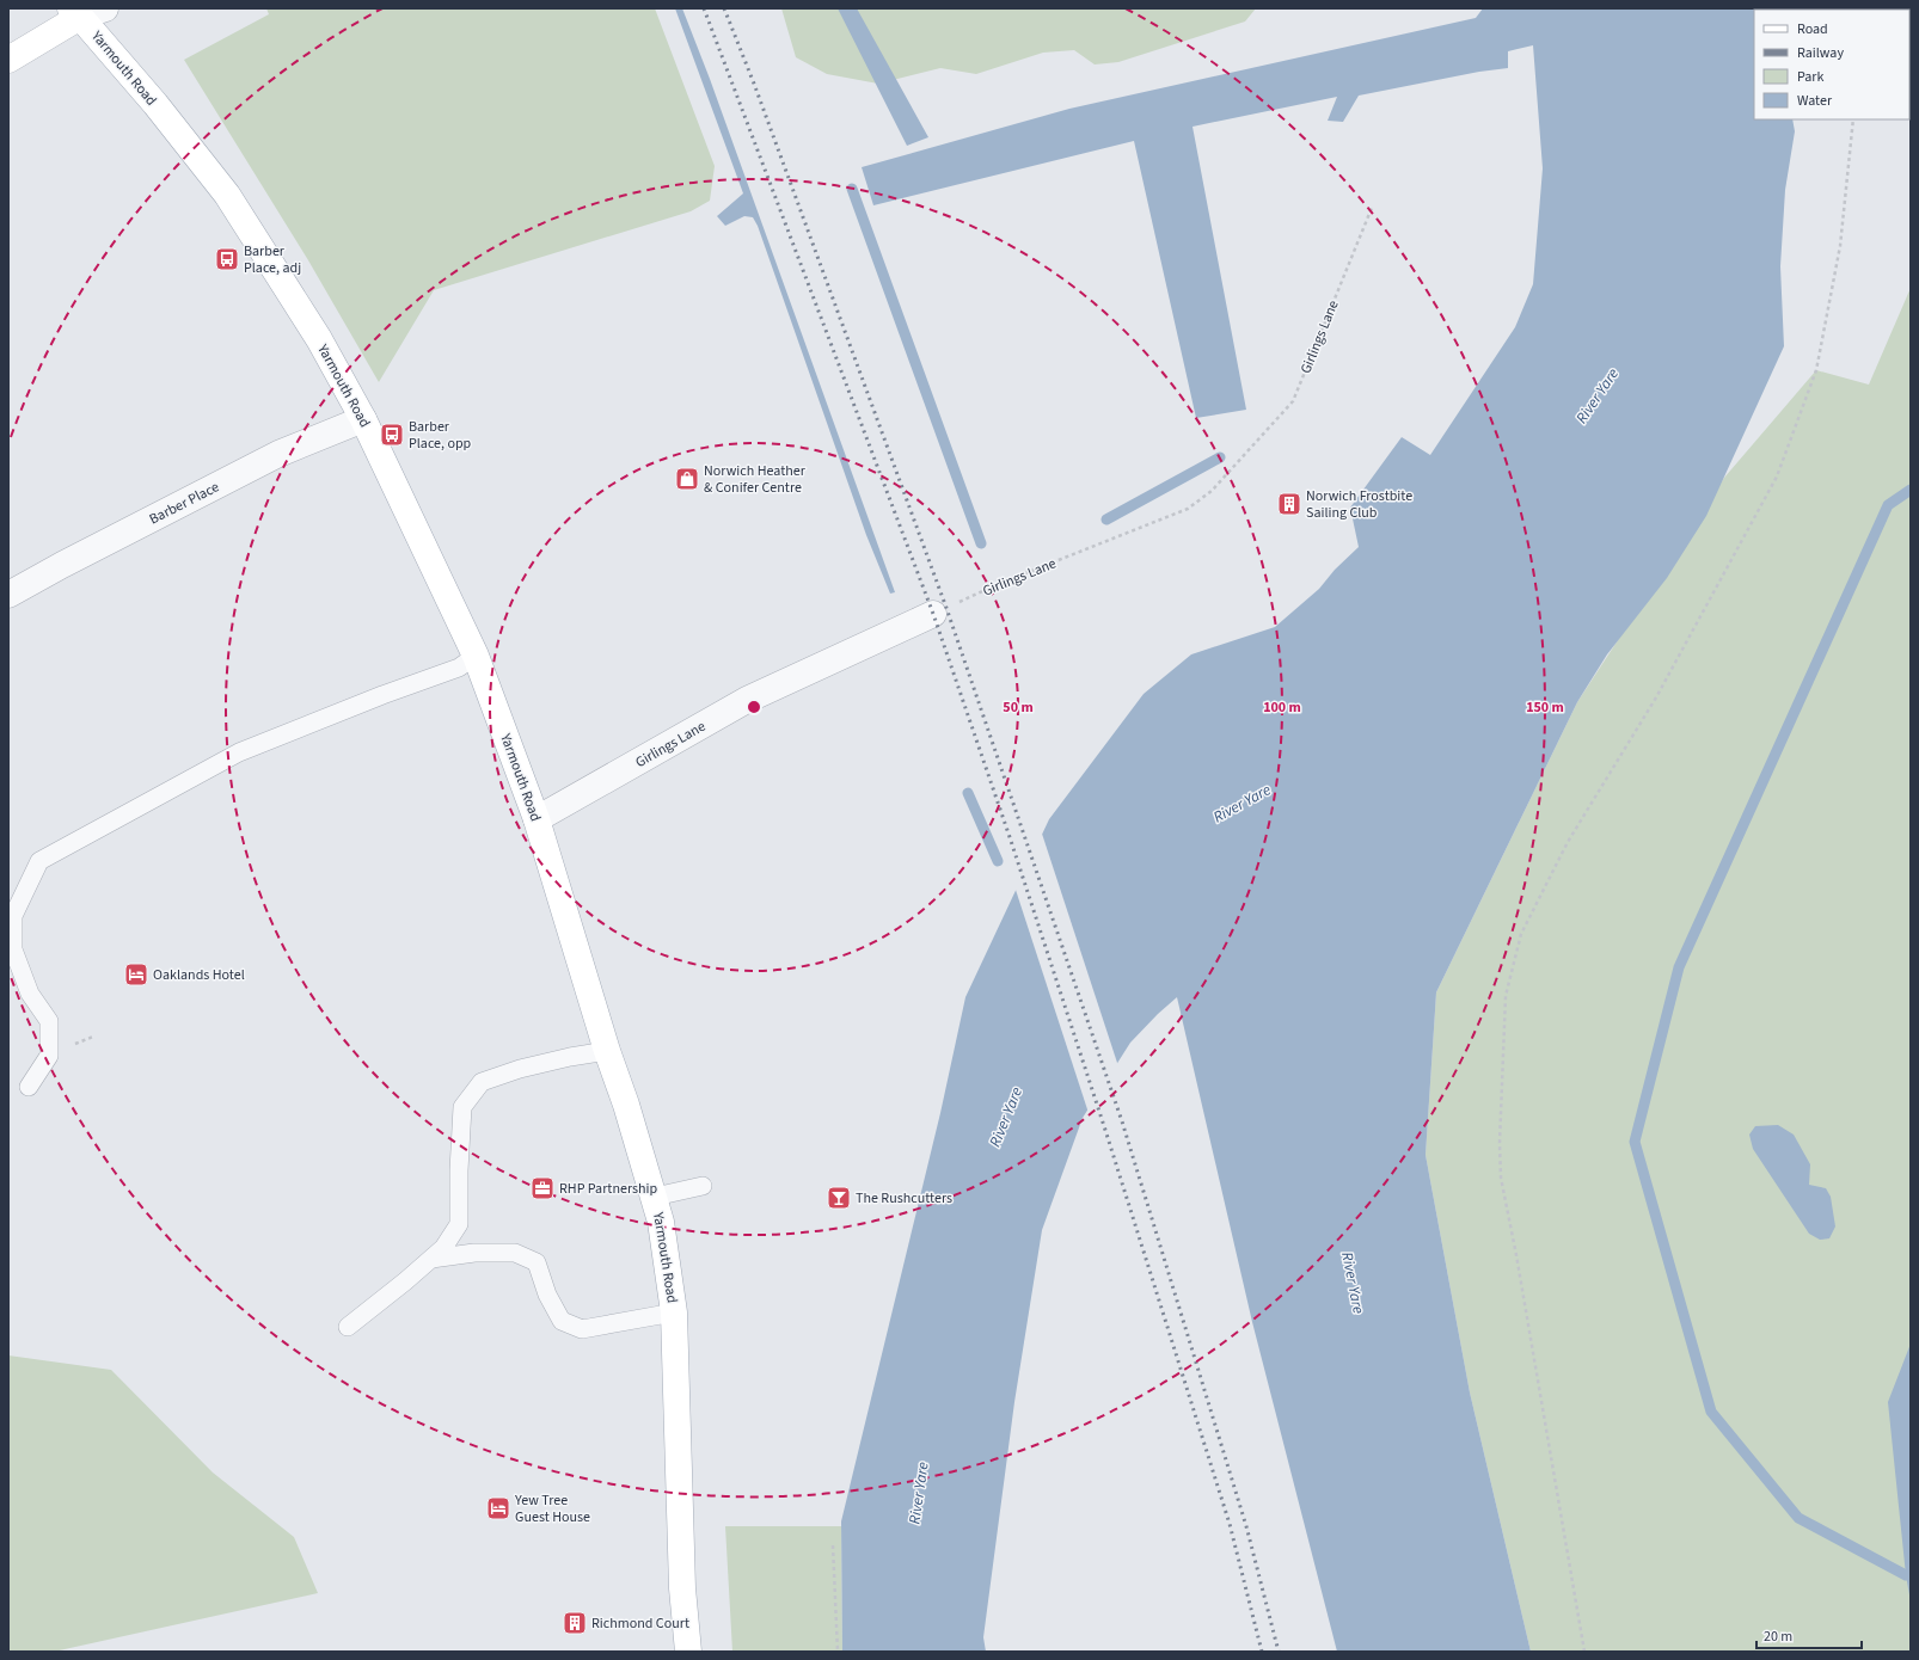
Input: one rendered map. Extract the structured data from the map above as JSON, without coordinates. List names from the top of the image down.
{
  "streets": {
    "main road": ["Yarmouth Road"],
    "street": ["Girlings Lane", "Barber Place"]
  },
  "crossings": [
    ["Yarmouth Road", "Girlings Lane"],
    ["Yarmouth Road", "Barber Place"]
  ],
  "water": ["River Yare"],
  "places": {
    "bus stop": ["Barber Place, adj", "Barber Place, opp"],
    "shop": ["Norwich Heather & Conifer Centre"],
    "building": ["Norwich Frostbite Sailing Club", "Richmond Court"],
    "hotel": ["Oaklands Hotel", "Yew Tree Guest House"],
    "office": ["RHP Partnership"],
    "bar": ["The Rushcutters"]
  },
  "legend": [
    "Road",
    "Railway",
    "Park",
    "Water"
  ],
  "scale_bar": "20 m",
  "rings": ["50 m", "100 m", "150 m"]
}
